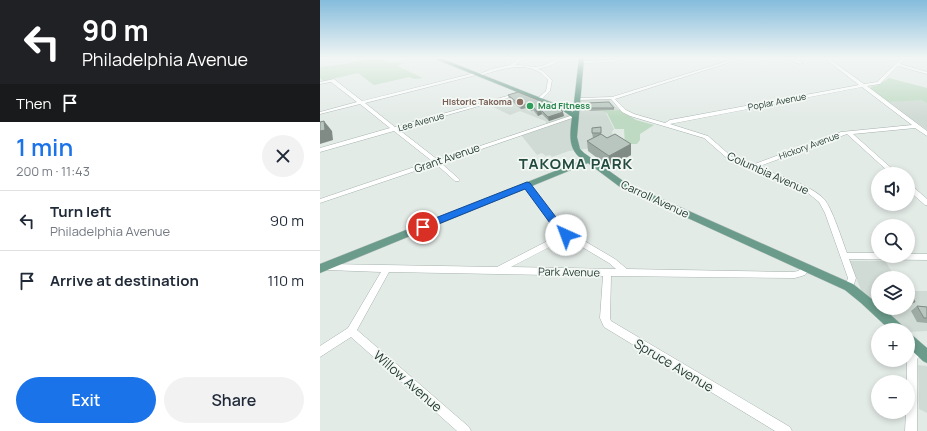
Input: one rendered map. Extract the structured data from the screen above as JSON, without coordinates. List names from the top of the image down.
{
  "streets": {
    "main road": ["Carroll Avenue"],
    "street": [
      "Poplar Avenue",
      "Lee Avenue",
      "Hickory Avenue",
      "Grant Avenue",
      "Columbia Avenue",
      "Park Avenue",
      "Spruce Avenue",
      "Willow Avenue"
    ]
  },
  "crossings": [
    ["Poplar Avenue", "Columbia Avenue"],
    ["Hickory Avenue", "Columbia Avenue"],
    ["Grant Avenue", "Carroll Avenue"],
    ["Columbia Avenue", "Carroll Avenue"],
    ["Carroll Avenue", "Park Avenue"],
    ["Park Avenue", "Spruce Avenue"]
  ],
  "districts": ["TAKOMA PARK"],
  "places": ["Historic Takoma", "Mad Fitness"],
  "page": {
    "turn": ["90 m", "Philadelphia Avenue"],
    "then": "Then",
    "heading": ["1 min", "200 m · 11:43"],
    "map_buttons": ["+", "−"],
    "list": [
      {
        "name": "Turn left",
        "note": "Philadelphia Avenue",
        "value": "90 m"
      },
      {
        "name": "Arrive at destination",
        "value": "110 m"
      }
    ],
    "buttons": ["Exit", "Share"]
  }
}
